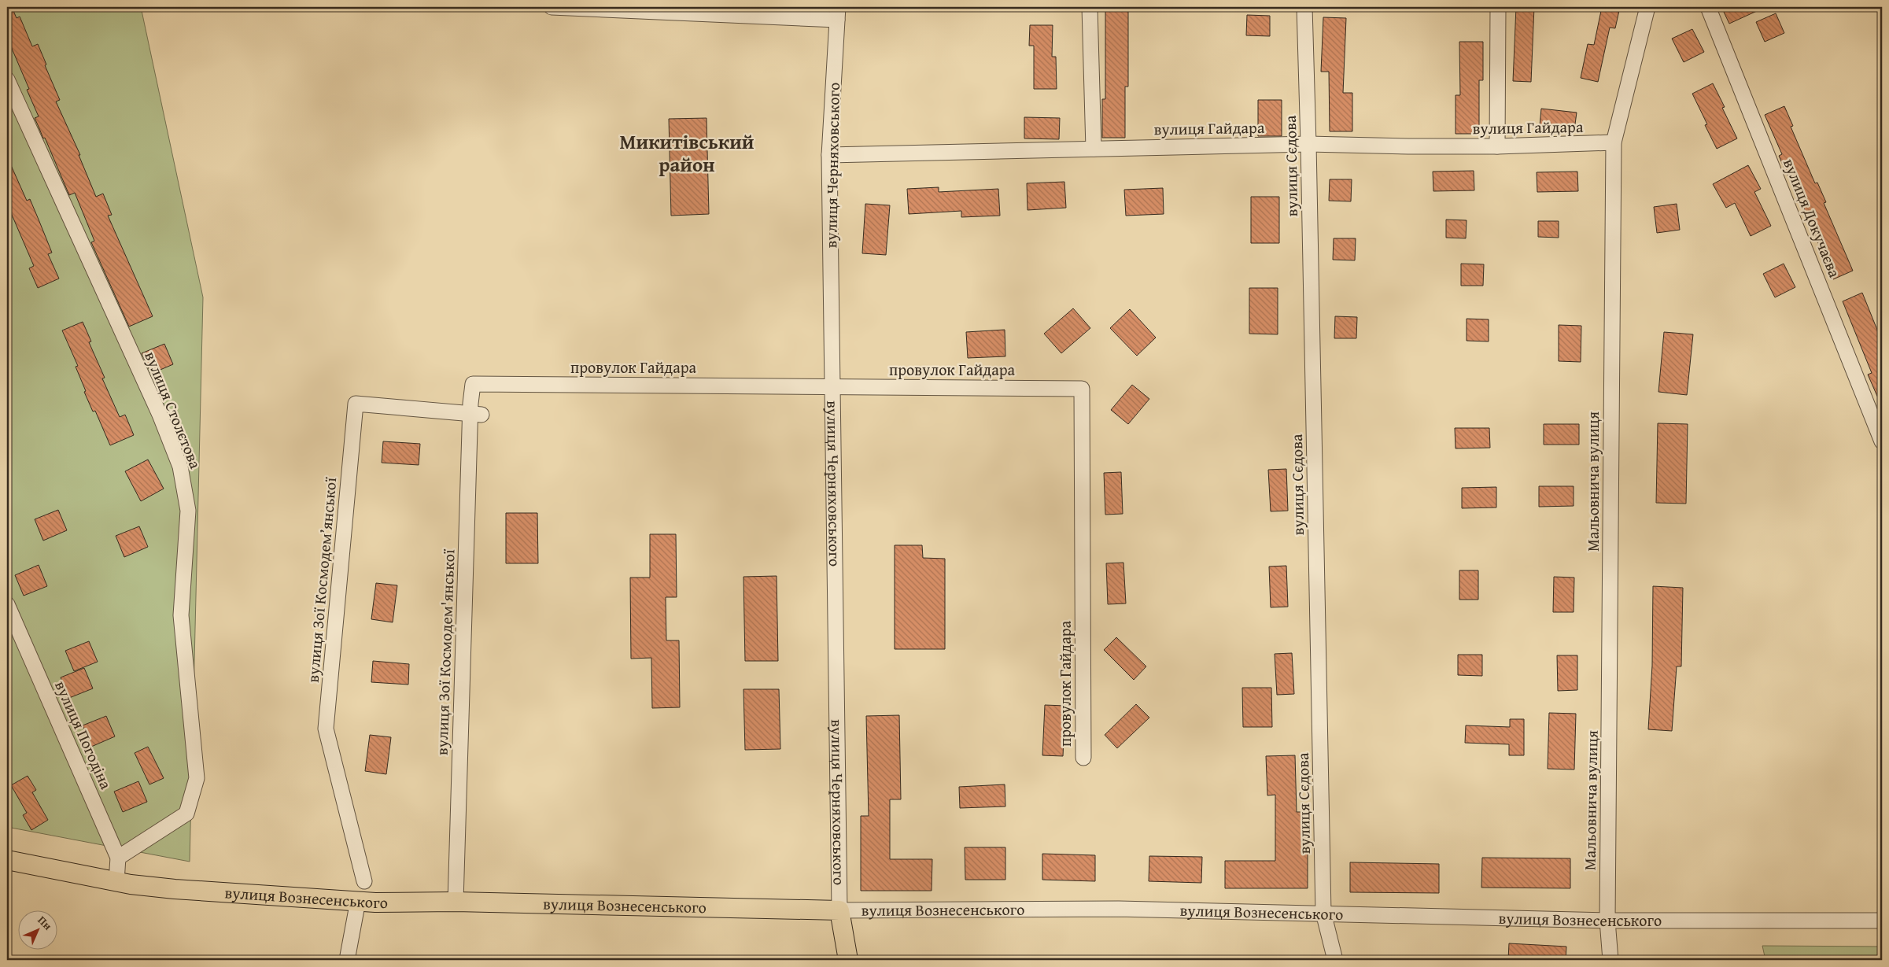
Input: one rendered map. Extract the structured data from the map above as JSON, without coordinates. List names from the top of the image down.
{
  "streets": {
    "main road": ["вулиця Черняховського", "вулиця Вознесенського"],
    "street": [
      "вулиця Гайдара",
      "вулиця Сєдова",
      "вулиця Докучаєва",
      "провулок Гайдара",
      "вулиця Столєтова",
      "Мальовнича вулиця",
      "вулиця Зої Космодем’янської",
      "вулиця Зої Космодем'янської",
      "вулиця Погодіна"
    ]
  },
  "crossings": [
    ["вулиця Гайдара", "вулиця Черняховського"],
    ["вулиця Гайдара", "вулиця Сєдова"],
    ["вулиця Гайдара", "Мальовнича вулиця"],
    ["вулиця Черняховського", "провулок Гайдара"],
    ["вулиця Черняховського", "вулиця Вознесенського"],
    ["вулиця Сєдова", "вулиця Вознесенського"],
    ["провулок Гайдара", "вулиця Зої Космодем’янської"],
    ["провулок Гайдара", "вулиця Зої Космодем'янської"],
    ["вулиця Столєтова", "вулиця Погодіна"],
    ["Мальовнича вулиця", "вулиця Вознесенського"],
    ["вулиця Зої Космодем’янської", "вулиця Зої Космодем'янської"],
    ["вулиця Зої Космодем'янської", "вулиця Вознесенського"],
    ["вулиця Погодіна", "вулиця Вознесенського"]
  ],
  "districts": ["Микитівський район"],
  "north": "top right"
}
